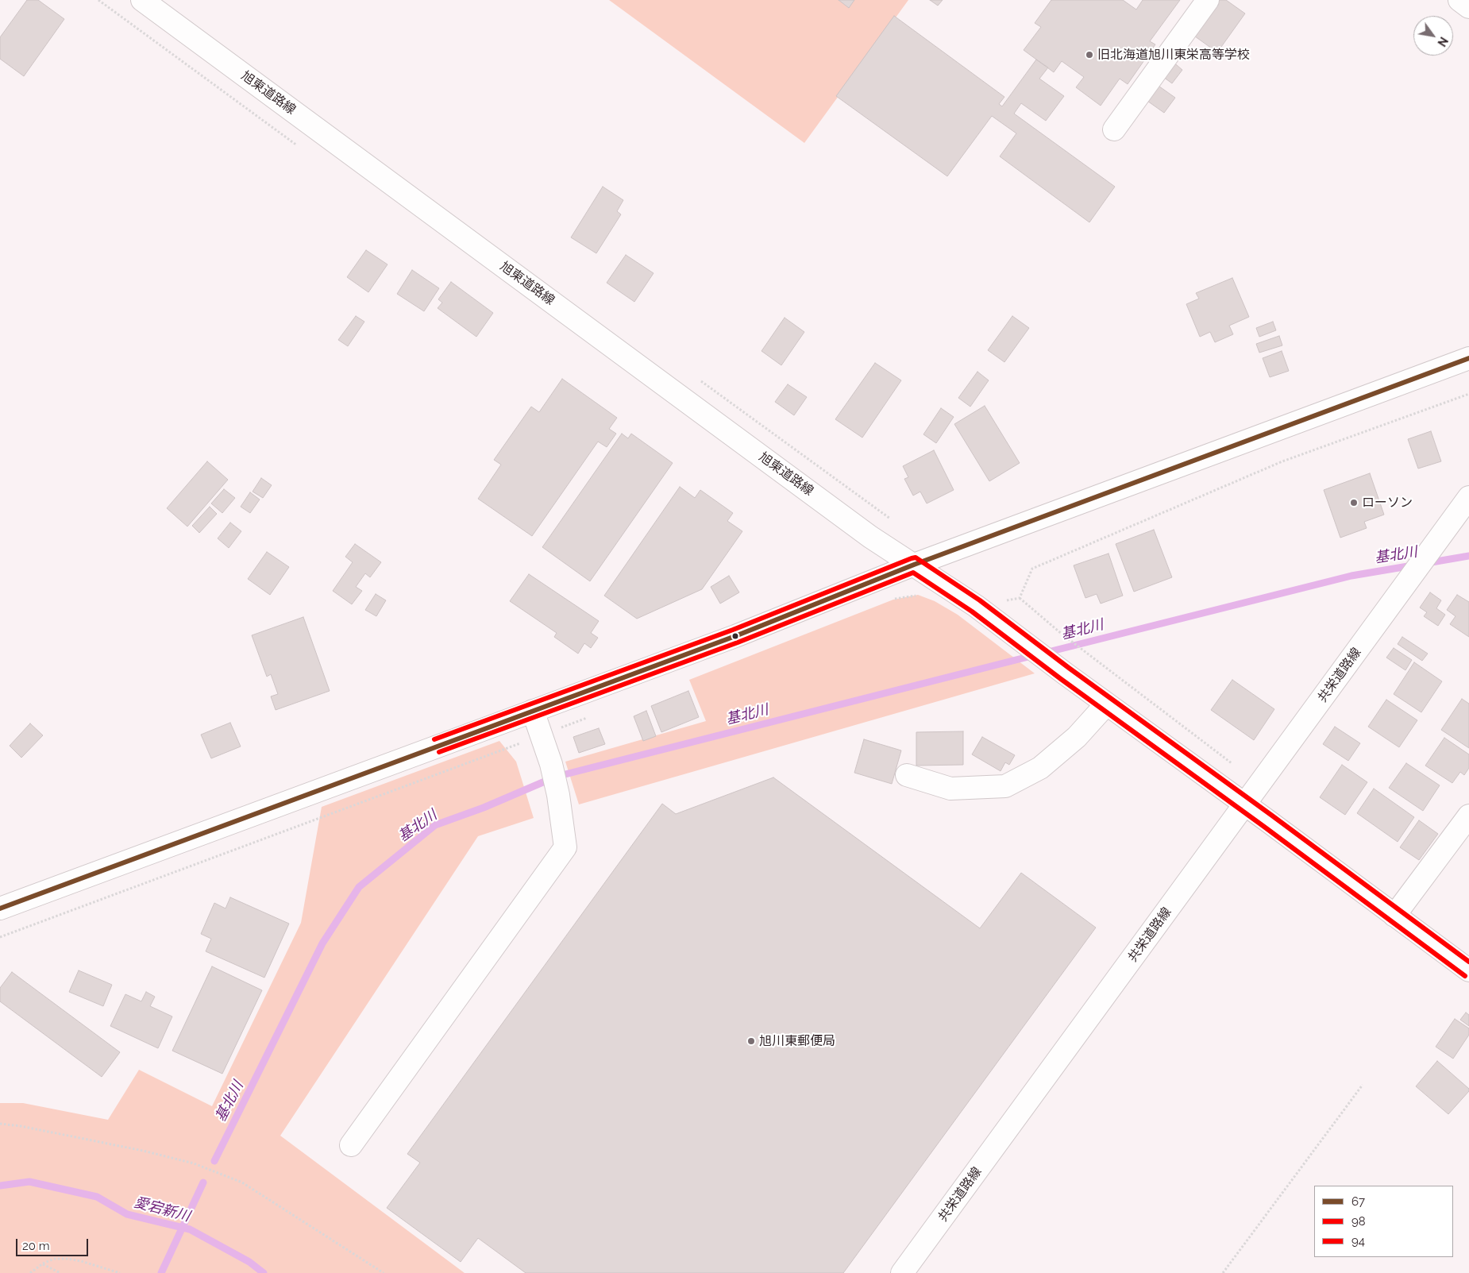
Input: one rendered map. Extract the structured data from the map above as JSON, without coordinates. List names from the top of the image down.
{
  "streets": {
    "street": ["旭東道路線", "共栄道路線"]
  },
  "crossings": [
    ["旭東道路線", "共栄道路線"]
  ],
  "water": ["基北川", "愛宕新川"],
  "places": ["旧北海道旭川東栄高等学校", "ローソン", "旭川東郵便局"],
  "lines": ["transit line 67", "transit line 94", "transit line 98"],
  "legend": ["67", "98", "94"],
  "scale_bar": "20 m",
  "north": "bottom right"
}
